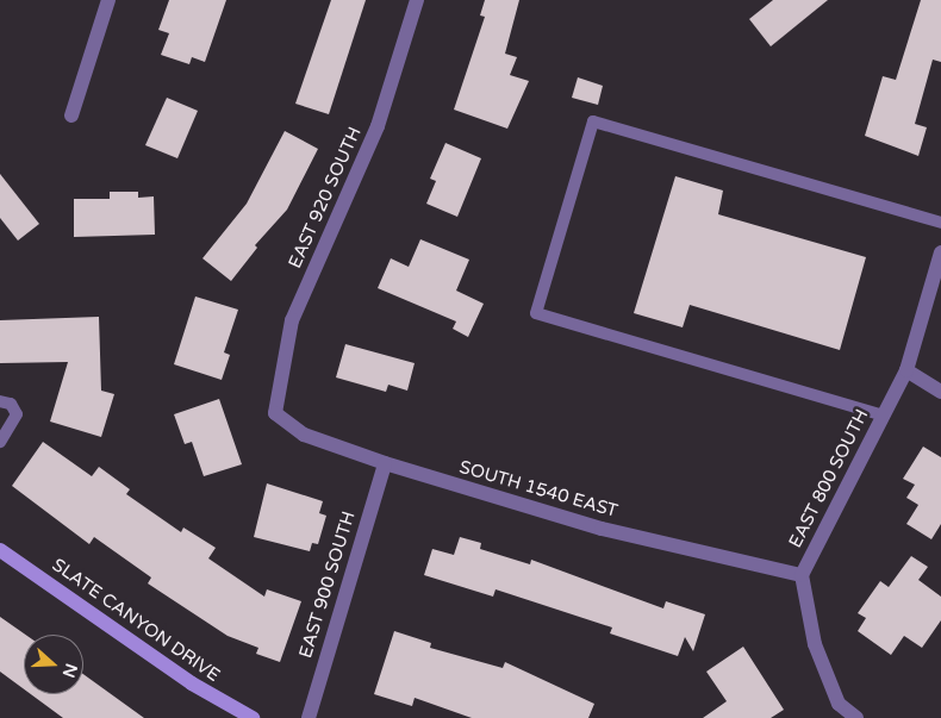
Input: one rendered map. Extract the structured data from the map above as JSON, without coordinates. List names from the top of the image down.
{
  "streets": {
    "street": [
      "EAST 920 SOUTH",
      "EAST 800 SOUTH",
      "SOUTH 1540 EAST",
      "EAST 900 SOUTH",
      "SLATE CANYON DRIVE"
    ]
  },
  "crossings": [
    ["EAST 920 SOUTH", "SOUTH 1540 EAST"],
    ["EAST 800 SOUTH", "SOUTH 1540 EAST"],
    ["SOUTH 1540 EAST", "EAST 900 SOUTH"]
  ],
  "north": "right"
}
